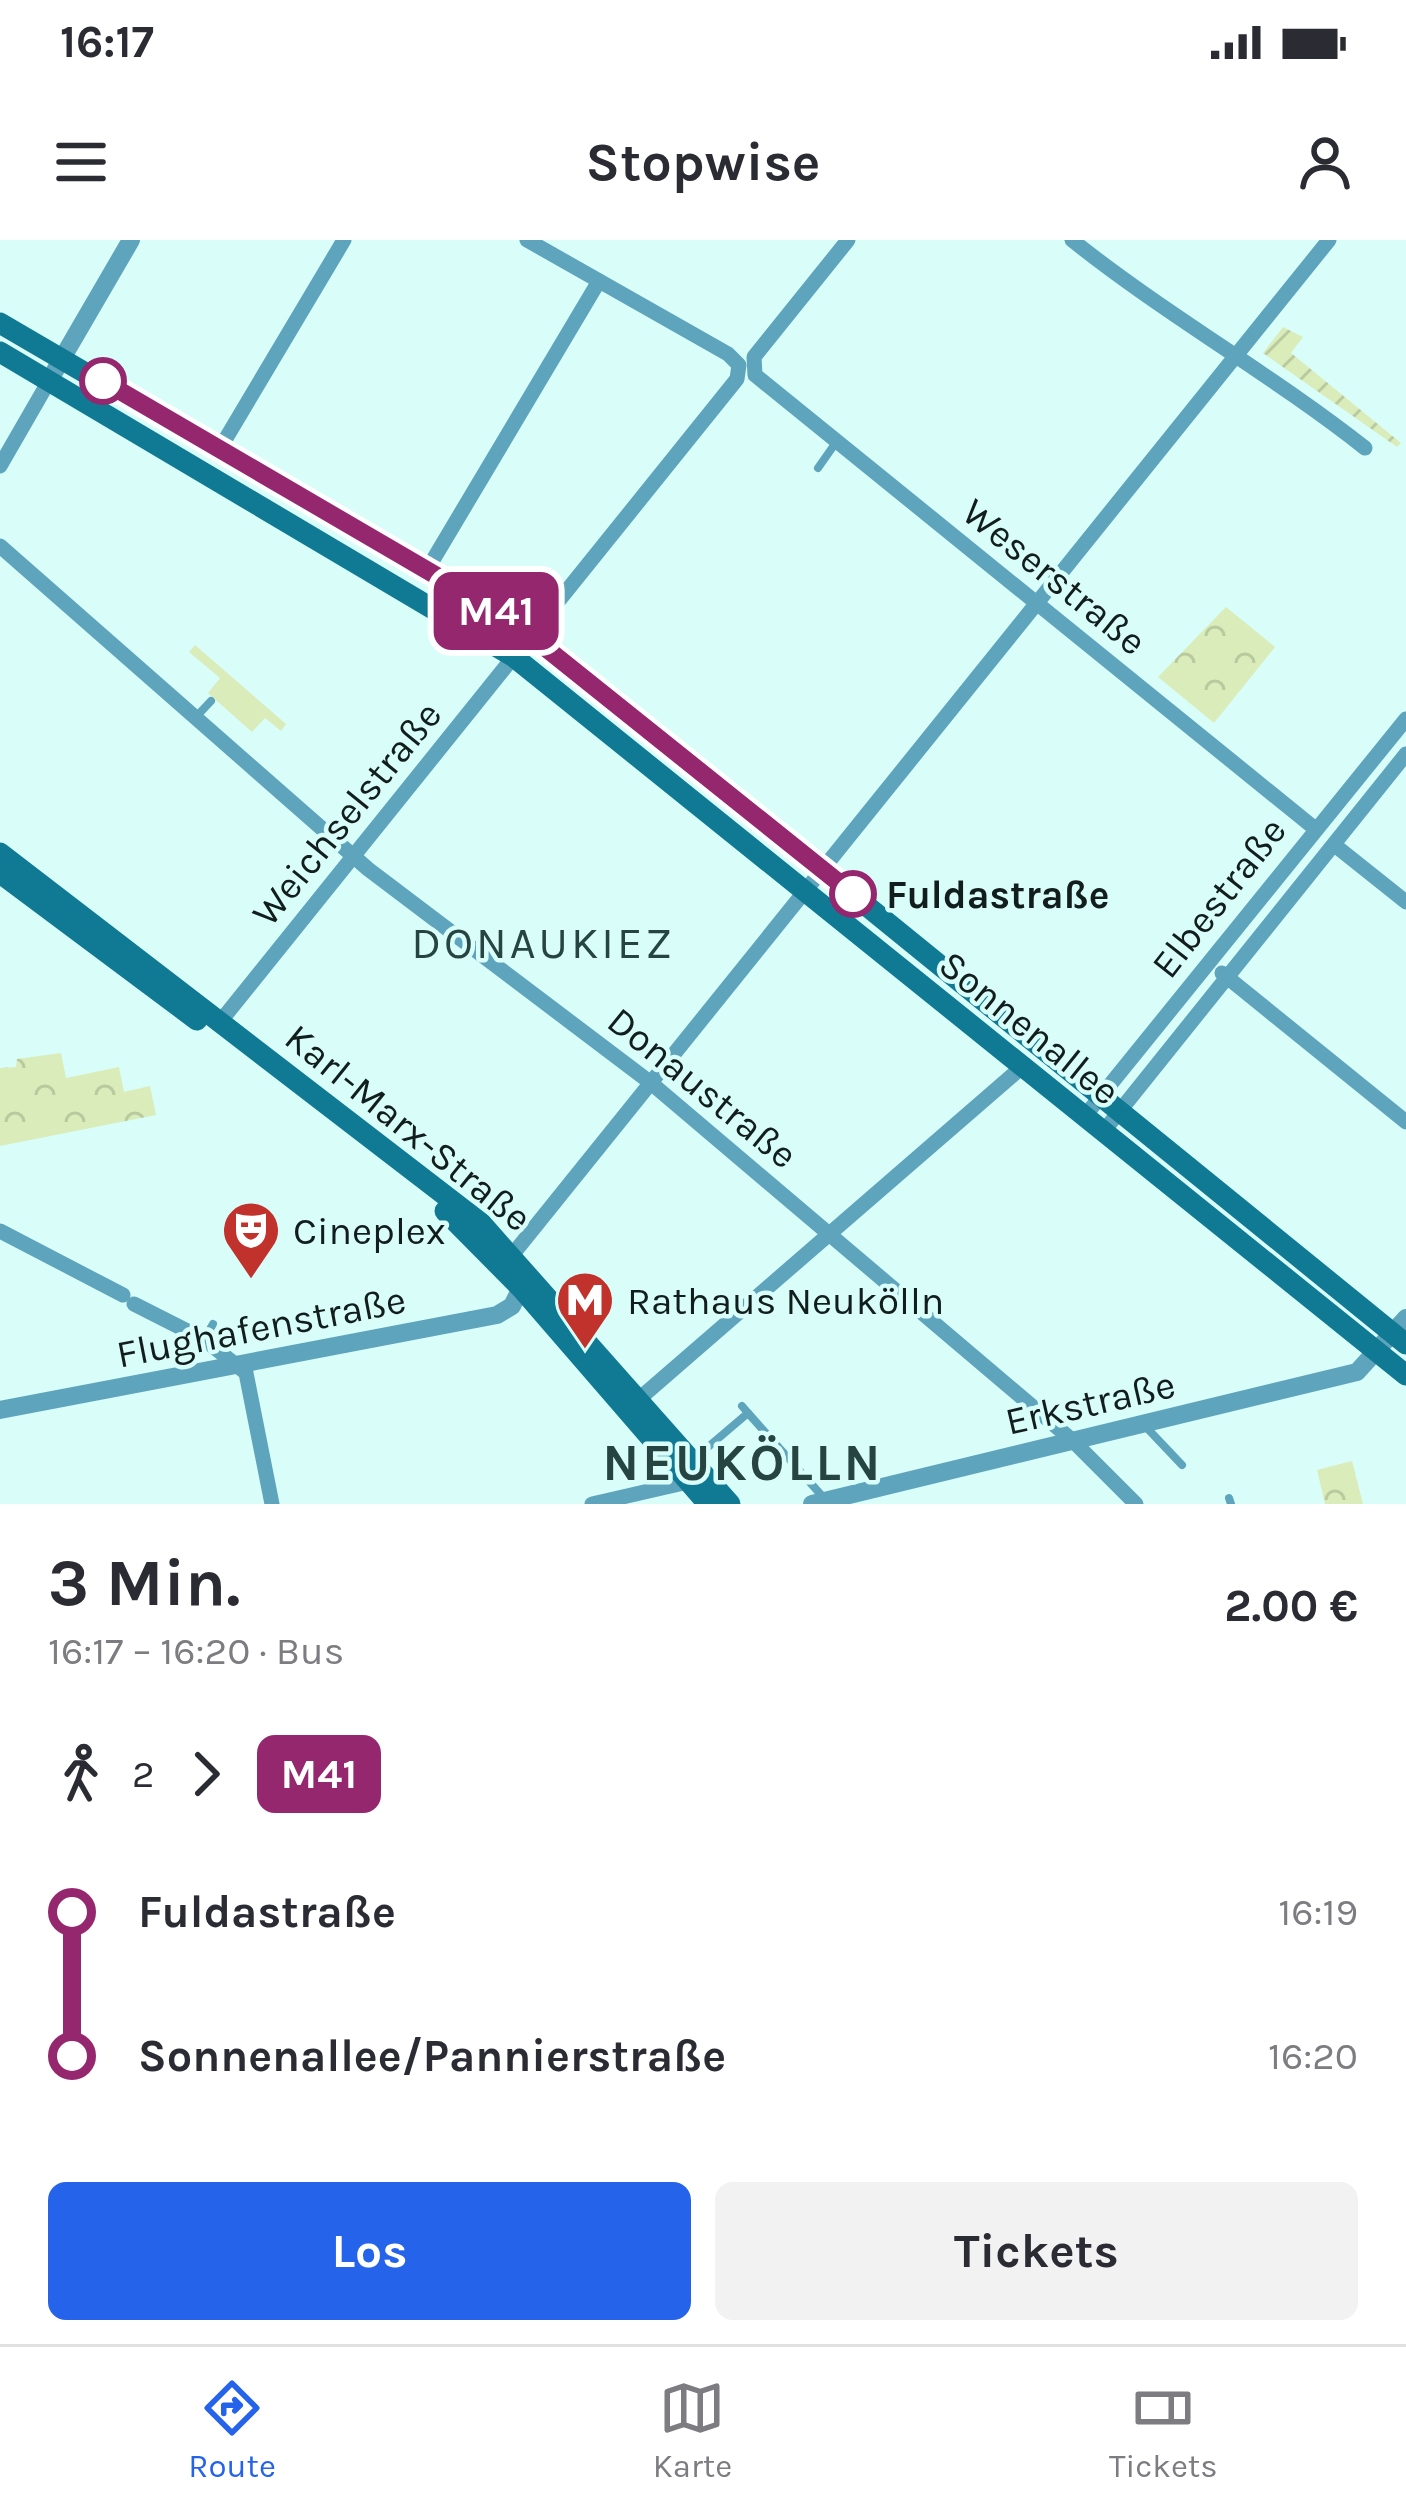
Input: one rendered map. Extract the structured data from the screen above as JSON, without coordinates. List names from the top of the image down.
{
  "streets": {
    "main road": ["Sonnenallee", "Karl-Marx-Straße"],
    "street": [
      "Weserstraße",
      "Weichselstraße",
      "Elbestraße",
      "Donaustraße",
      "Flughafenstraße",
      "Erkstraße"
    ]
  },
  "crossings": [
    ["Weserstraße", "Elbestraße"],
    ["Weichselstraße", "Sonnenallee"],
    ["Weichselstraße", "Donaustraße"],
    ["Weichselstraße", "Karl-Marx-Straße"],
    ["Elbestraße", "Sonnenallee"],
    ["Sonnenallee", "Erkstraße"],
    ["Donaustraße", "Erkstraße"],
    ["Karl-Marx-Straße", "Flughafenstraße"]
  ],
  "districts": ["DONAUKIEZ", "NEUKÖLLN"],
  "places": {
    "other": ["Fuldastraße"],
    "theatre": ["Cineplex"],
    "metro station": ["Rathaus Neukölln"]
  },
  "lines": ["bus line M41"],
  "page": {
    "status": "16:17",
    "header": "Stopwise",
    "on_map": "M41",
    "heading": ["3 Min.", "16:17 – 16:20 · Bus", "2.00 €"],
    "legs": ["2", "M41"],
    "list": [
      {
        "name": "Fuldastraße",
        "value": "16:19"
      },
      {
        "name": "Sonnenallee/Pannierstraße",
        "value": "16:20"
      }
    ],
    "buttons": ["Los", "Tickets"],
    "tabs": ["Route", "Karte", "Tickets"]
  }
}
